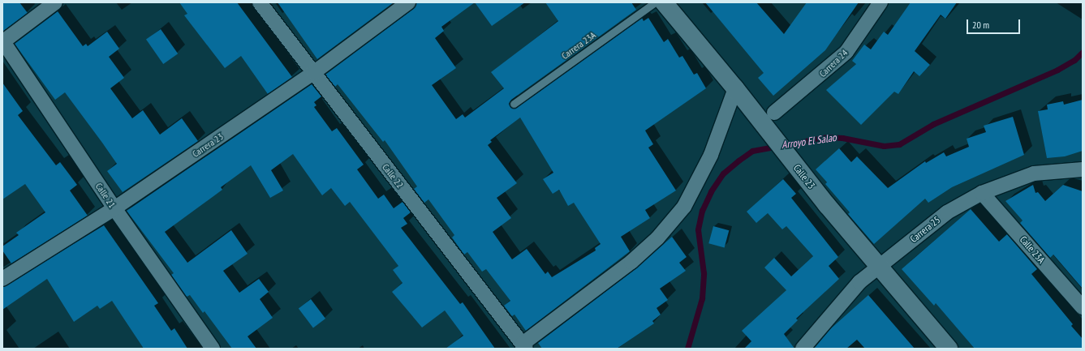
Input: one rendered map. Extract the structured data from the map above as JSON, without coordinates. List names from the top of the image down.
{
  "streets": {
    "street": [
      "Carrera 24",
      "Carrera 23",
      "Calle 22",
      "Calle 23",
      "Calle 21",
      "Carrera 25",
      "Calle 23A"
    ],
    "lane": ["Carrera 23A"]
  },
  "crossings": [
    ["Carrera 23", "Calle 22"],
    ["Carrera 23", "Calle 21"],
    ["Calle 23", "Carrera 25"],
    ["Carrera 25", "Calle 23A"]
  ],
  "water": ["Arroyo El Salao"],
  "scale_bar": "20 m"
}
